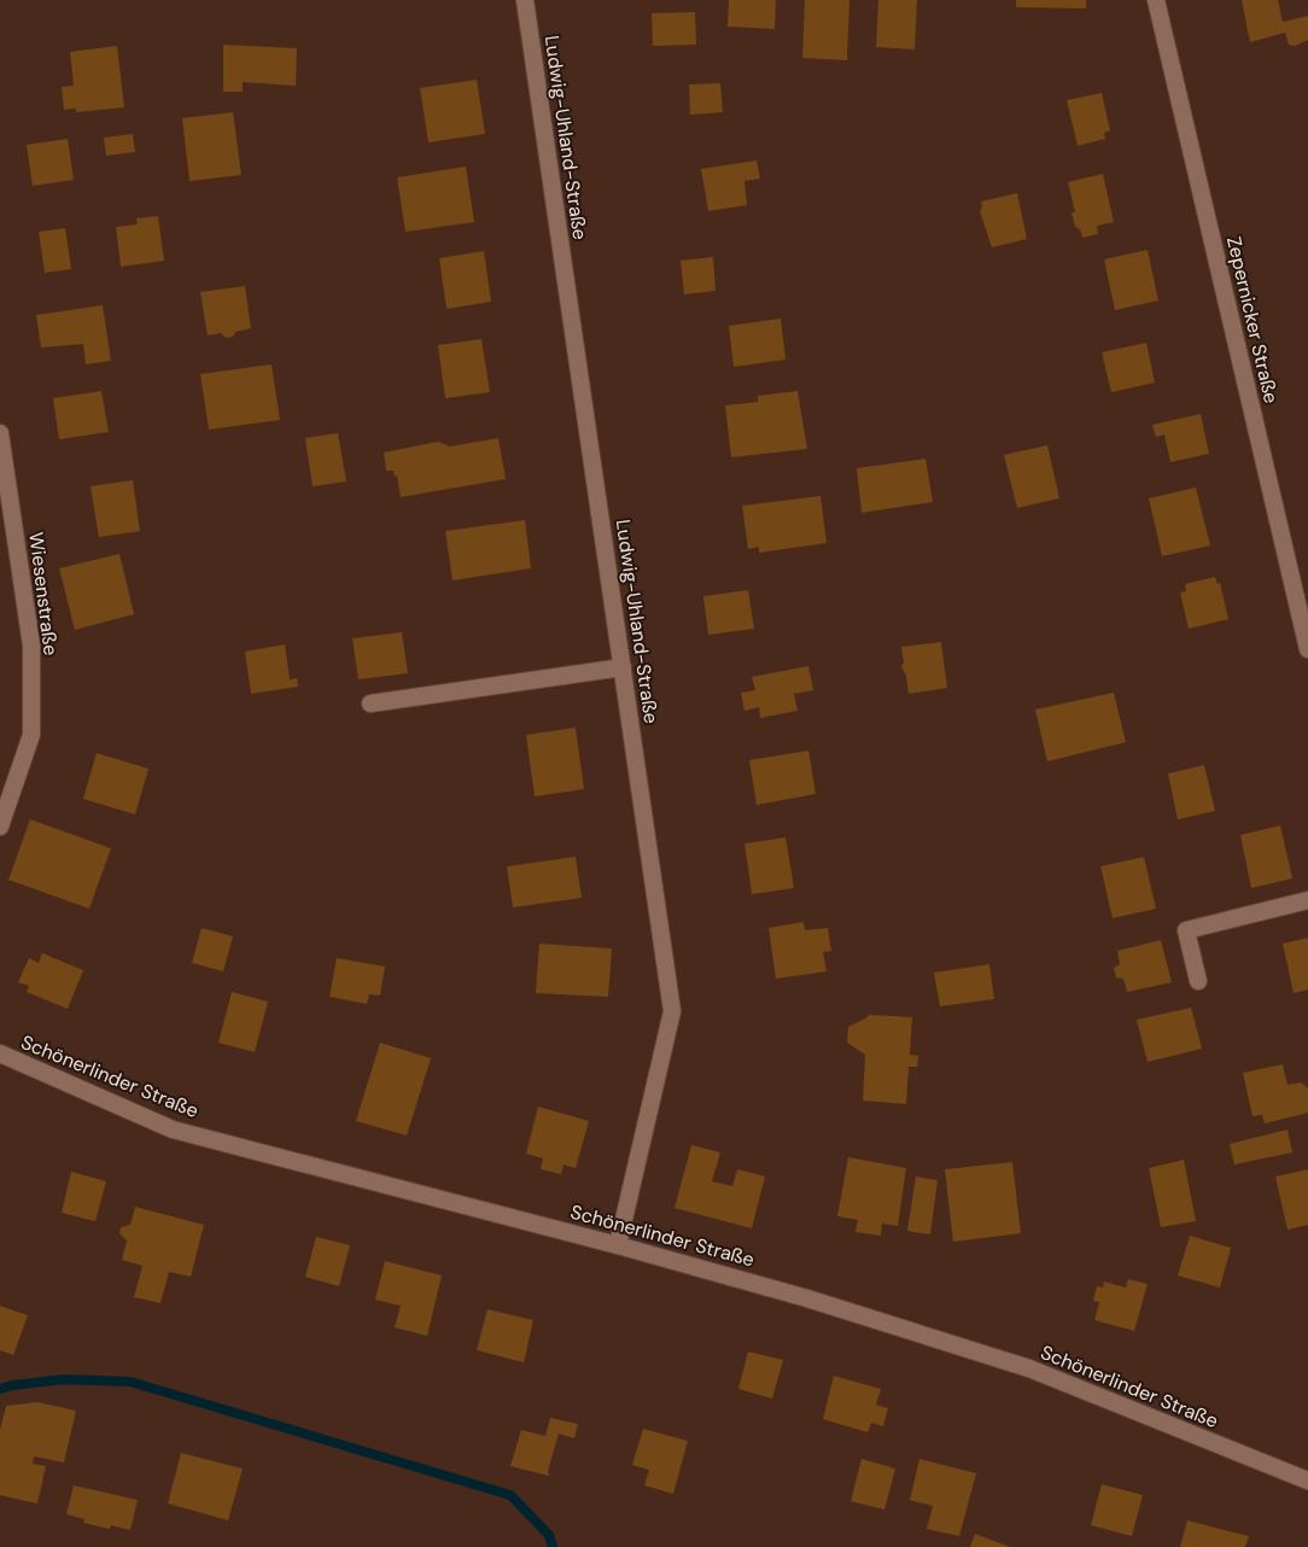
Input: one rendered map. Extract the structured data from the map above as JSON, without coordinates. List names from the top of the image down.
{
  "streets": {
    "street": [
      "Ludwig-Uhland-Straße",
      "Zepernicker Straße",
      "Wiesenstraße",
      "Schönerlinder Straße"
    ]
  },
  "crossings": [
    ["Ludwig-Uhland-Straße", "Schönerlinder Straße"]
  ]
}
